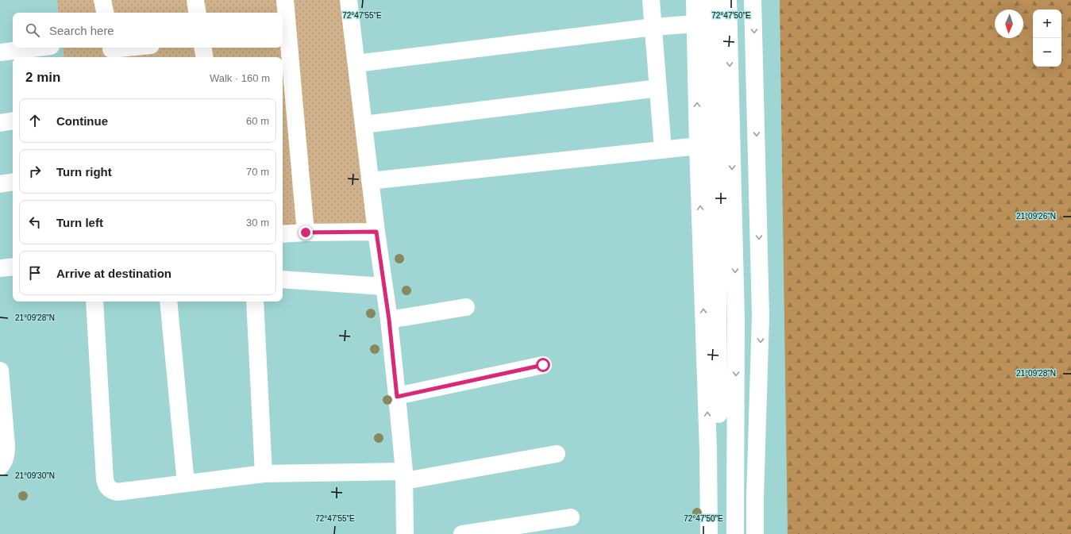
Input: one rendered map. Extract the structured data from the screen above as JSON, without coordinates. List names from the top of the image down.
{
  "north": "bottom",
  "page": {
    "map_buttons": ["+", "−"],
    "search": "Search here",
    "heading": ["2 min", "Walk · 160 m"],
    "list": [
      ["Continue", "60 m"],
      ["Turn right", "70 m"],
      ["Turn left", "30 m"],
      "Arrive at destination"
    ]
  },
  "coordinates": [
    "72°47'55\"E",
    "72°47'50\"E",
    "21°09'26\"N",
    "21°09'28\"N",
    "21°09'30\"N"
  ]
}
